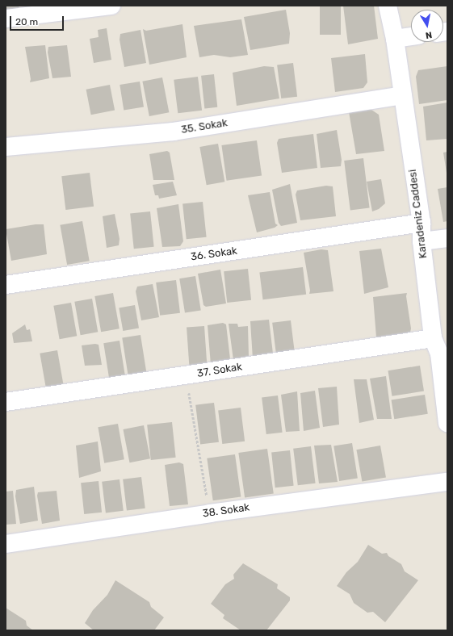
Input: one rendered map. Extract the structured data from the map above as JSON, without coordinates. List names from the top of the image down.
{
  "streets": {
    "street": [
      "35. Sokak",
      "Karadeniz Caddesi",
      "36. Sokak",
      "37. Sokak",
      "38. Sokak"
    ]
  },
  "crossings": [
    ["35. Sokak", "Karadeniz Caddesi"],
    ["Karadeniz Caddesi", "36. Sokak"],
    ["Karadeniz Caddesi", "37. Sokak"]
  ],
  "scale_bar": "20 m",
  "north": "bottom"
}
